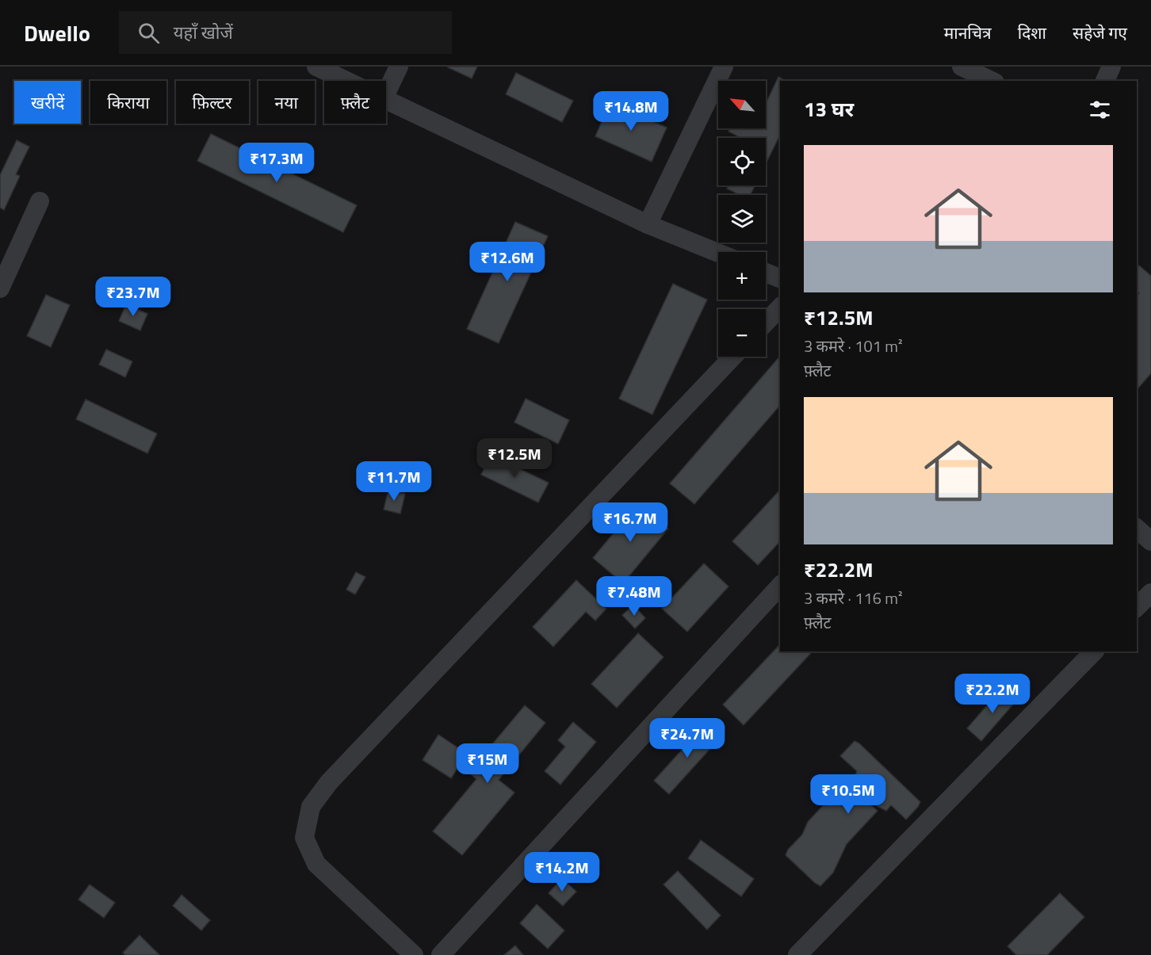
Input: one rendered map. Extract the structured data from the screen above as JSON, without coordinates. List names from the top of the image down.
{
  "north": "top left",
  "page": {
    "header": "Dwello",
    "search": "यहाँ खोजें",
    "nav": ["मानचित्र", "दिशा", "सहेजे गए"],
    "map_buttons": ["+", "−"],
    "chip": [
      "खरीदें",
      "किराया",
      "फ़िल्टर",
      "नया",
      "फ़्लैट"
    ],
    "heading": "13 घर",
    "price": [
      "₹14.8M",
      "₹17.3M",
      "₹12.6M",
      "₹23.7M",
      "₹12.5M",
      "₹11.7M",
      "₹16.7M",
      "₹7.48M",
      "₹22.2M",
      "₹24.7M",
      "₹15M",
      "₹10.5M",
      "₹14.2M"
    ],
    "list": [
      {
        "name": "₹12.5M",
        "note": "3 कमरे · 101 m² · फ़्लैट"
      },
      {
        "name": "₹22.2M",
        "note": "3 कमरे · 116 m² · फ़्लैट"
      }
    ]
  }
}
